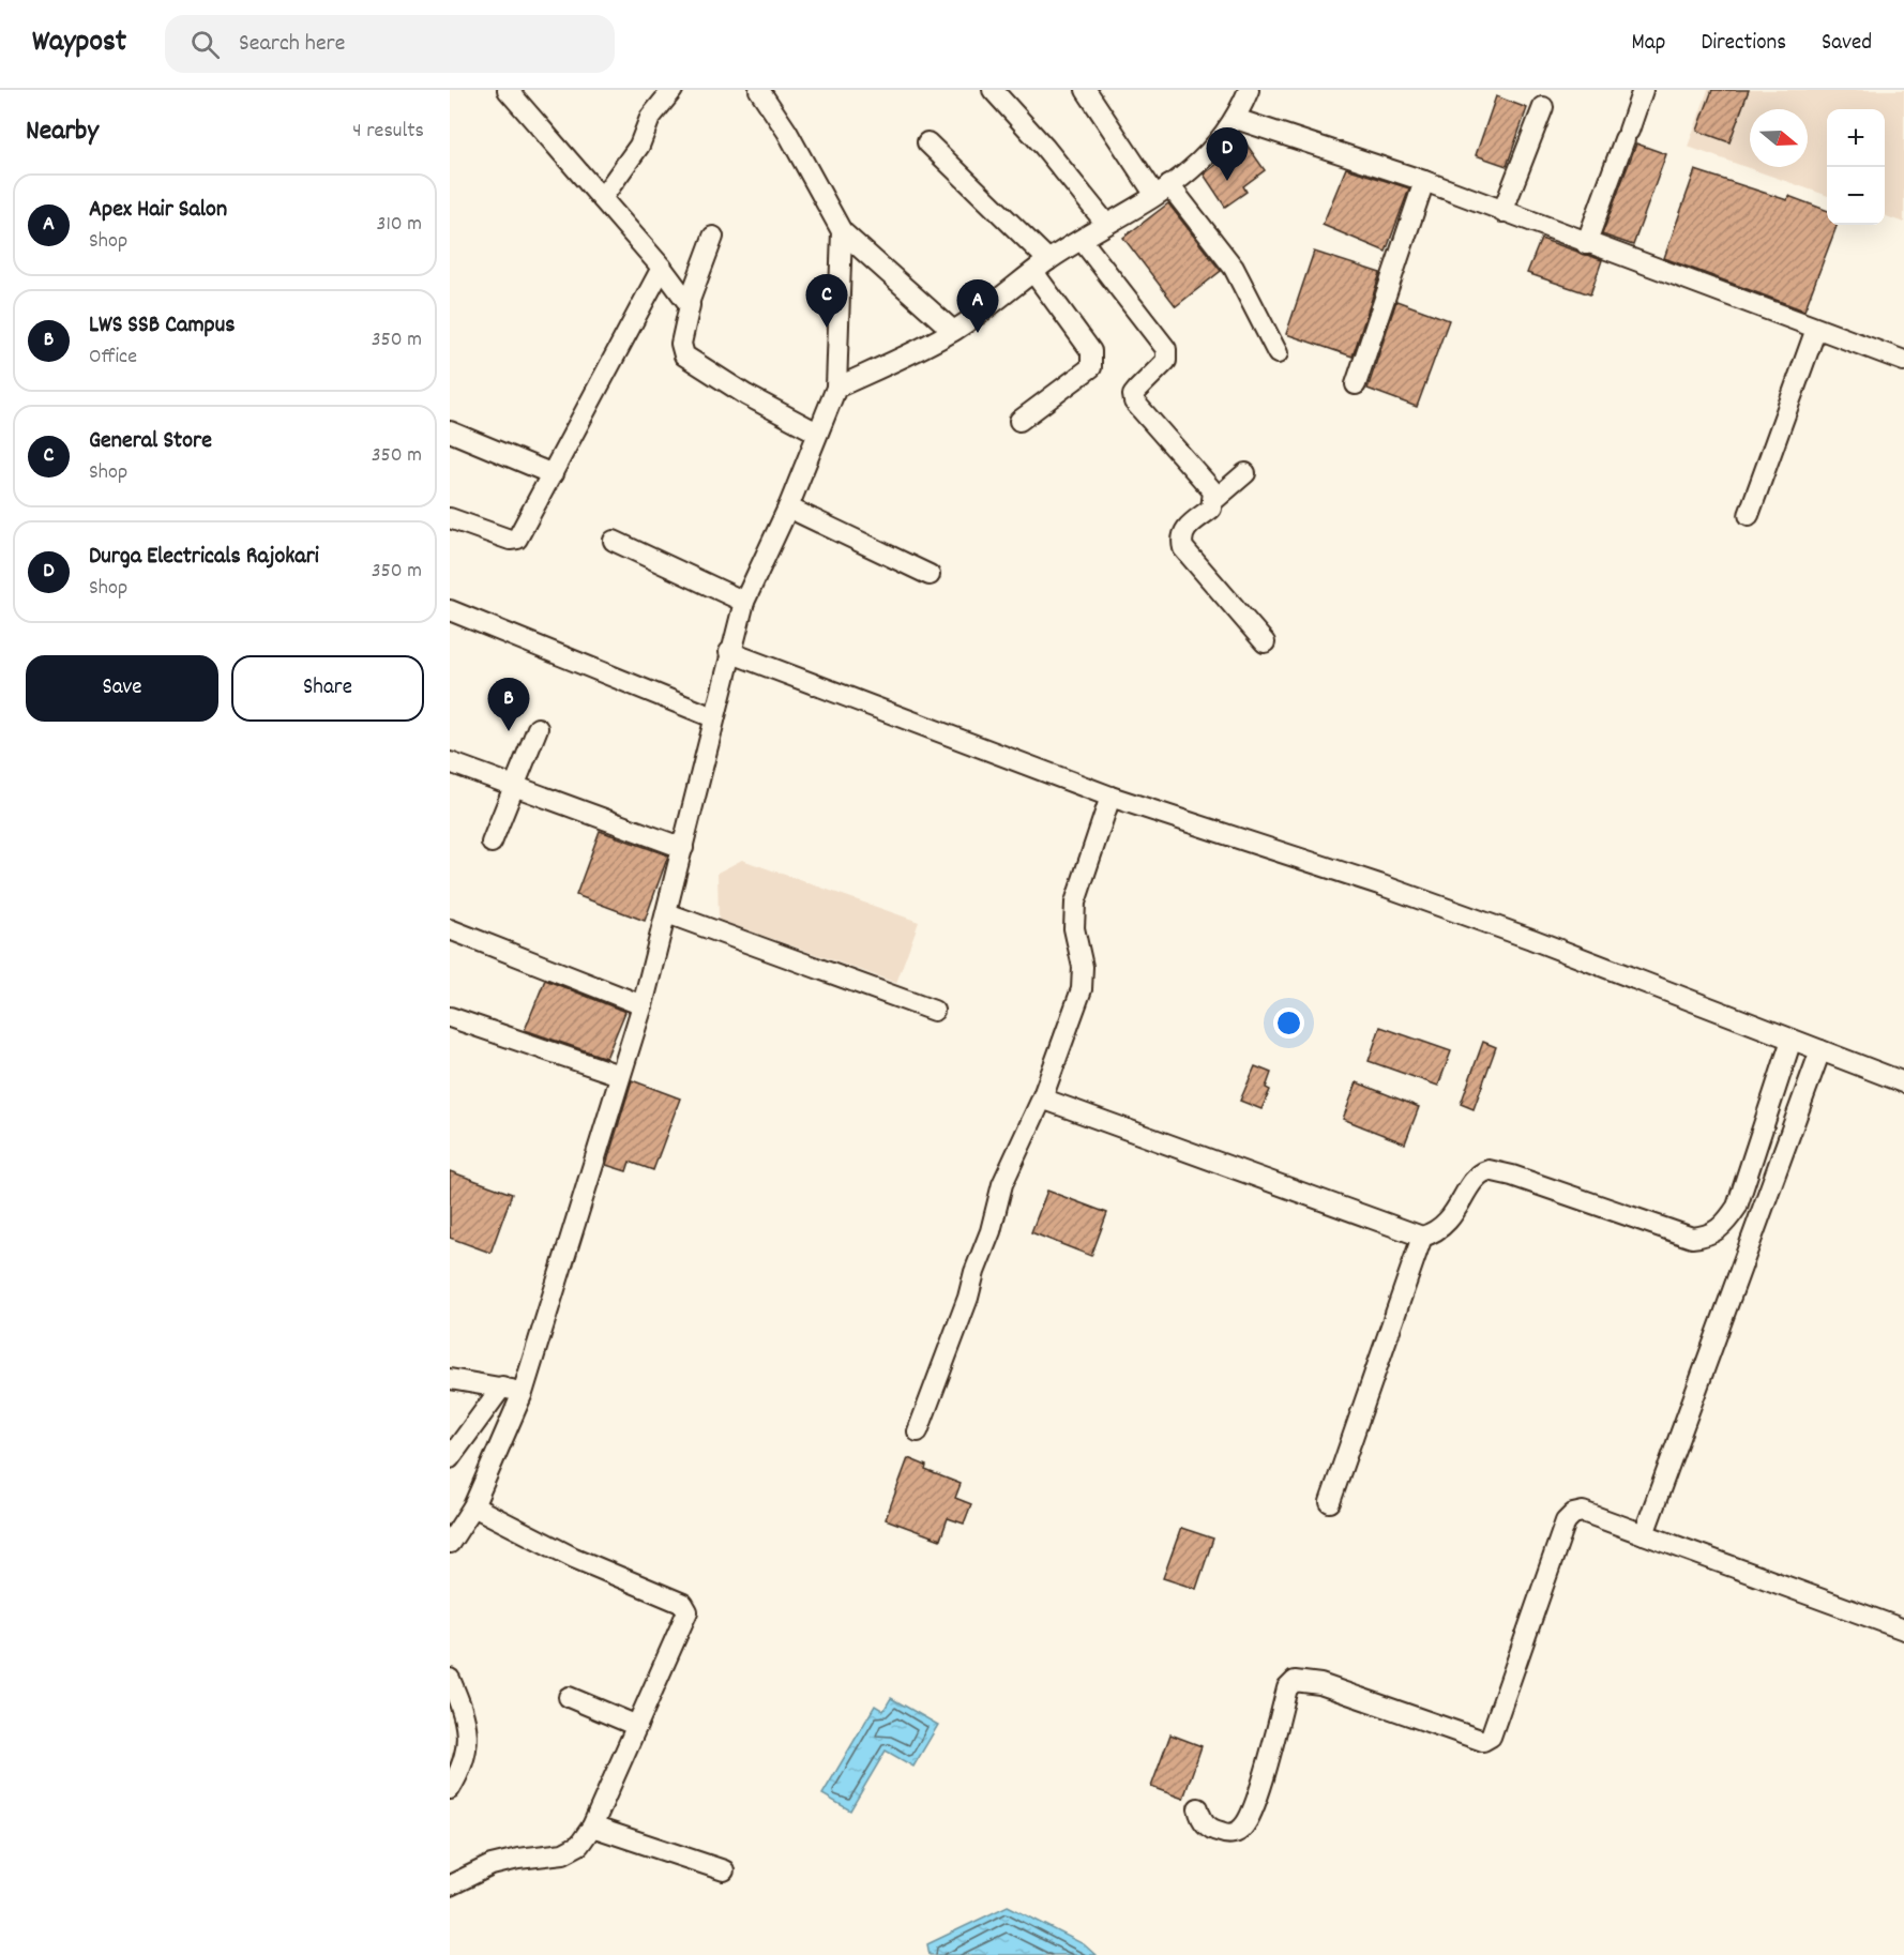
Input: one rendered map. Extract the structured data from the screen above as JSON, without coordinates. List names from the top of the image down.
{
  "north": "right",
  "page": {
    "header": "Waypost",
    "search": "Search here",
    "nav": ["Map", "Directions", "Saved"],
    "heading": ["Nearby", "4 results"],
    "map_buttons": ["+", "−"],
    "pins": [
      "D",
      "C",
      "A",
      "B"
    ],
    "list": [
      {
        "mark": "A",
        "name": "Apex Hair Salon",
        "note": "Shop",
        "value": "310 m"
      },
      {
        "mark": "B",
        "name": "LWS SSB Campus",
        "note": "Office",
        "value": "350 m"
      },
      {
        "mark": "C",
        "name": "General Store",
        "note": "Shop",
        "value": "350 m"
      },
      {
        "mark": "D",
        "name": "Durga Electricals Rajokari",
        "note": "Shop",
        "value": "350 m"
      }
    ],
    "buttons": ["Save", "Share"]
  }
}
